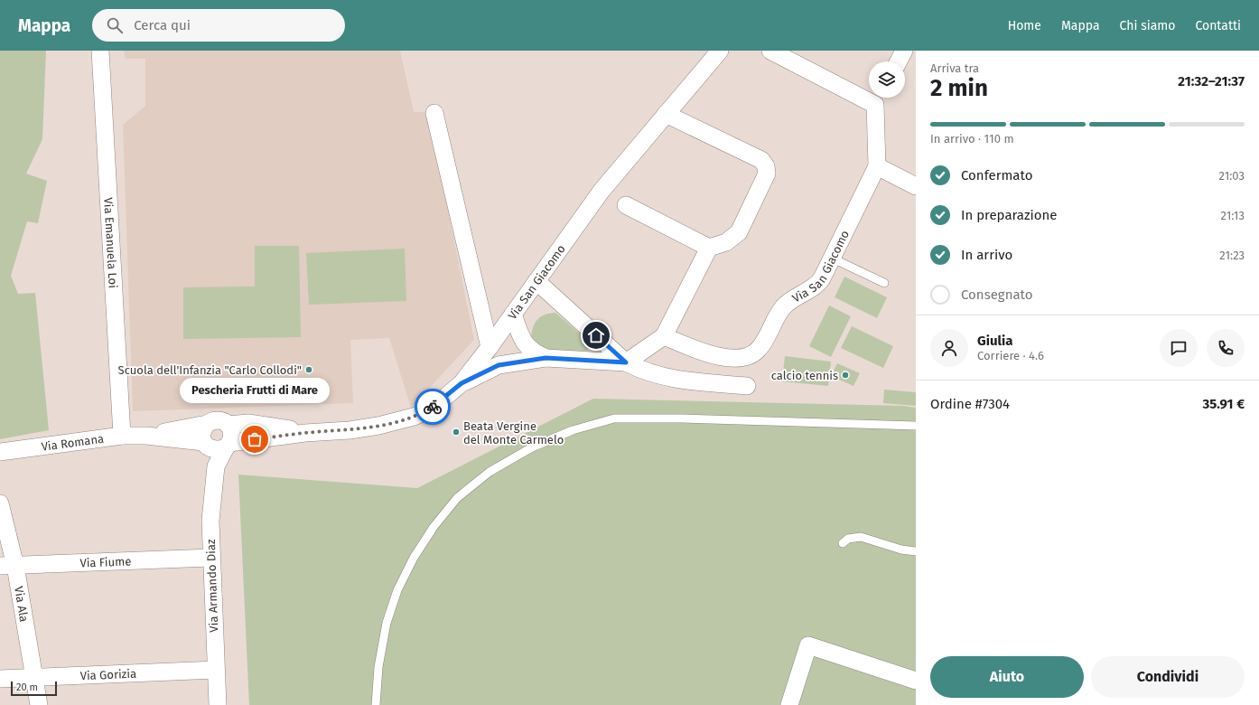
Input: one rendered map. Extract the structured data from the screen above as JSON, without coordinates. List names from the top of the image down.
{
  "streets": {
    "street": [
      "Via Emanuela Loi",
      "Via San Giacomo",
      "Via Romana",
      "Via Fiume",
      "Via Armando Diaz",
      "Via Ala",
      "Via Gorizia"
    ]
  },
  "crossings": [
    ["Via Emanuela Loi", "Via Romana"],
    ["Via San Giacomo", "Via Romana"],
    ["Via San Giacomo", "Via Armando Diaz"],
    ["Via Romana", "Via Armando Diaz"],
    ["Via Fiume", "Via Armando Diaz"],
    ["Via Fiume", "Via Ala"],
    ["Via Armando Diaz", "Via Gorizia"],
    ["Via Ala", "Via Gorizia"]
  ],
  "places": [
    "Scuola dell'Infanzia \"Carlo Collodi\"",
    "calcio tennis",
    "Beata Vergine del Monte Carmelo",
    "Pescheria Frutti di Mare"
  ],
  "scale_bar": "20 m",
  "page": {
    "header": "Mappa",
    "search": "Cerca qui",
    "nav": [
      "Home",
      "Mappa",
      "Chi siamo",
      "Contatti"
    ],
    "heading": ["2 min", "Arriva tra", "21:32–21:37"],
    "panel": [
      "Giulia",
      "Corriere · 4.6",
      "Ordine #7304",
      "35.91 €"
    ],
    "bar": "In arrivo · 110 m",
    "list": [
      ["Confermato", "21:03"],
      ["In preparazione", "21:13"],
      ["In arrivo", "21:23"],
      "Consegnato"
    ],
    "bubble": "Pescheria Frutti di Mare",
    "buttons": ["Aiuto", "Condividi"],
    "scale": "20 m"
  }
}
